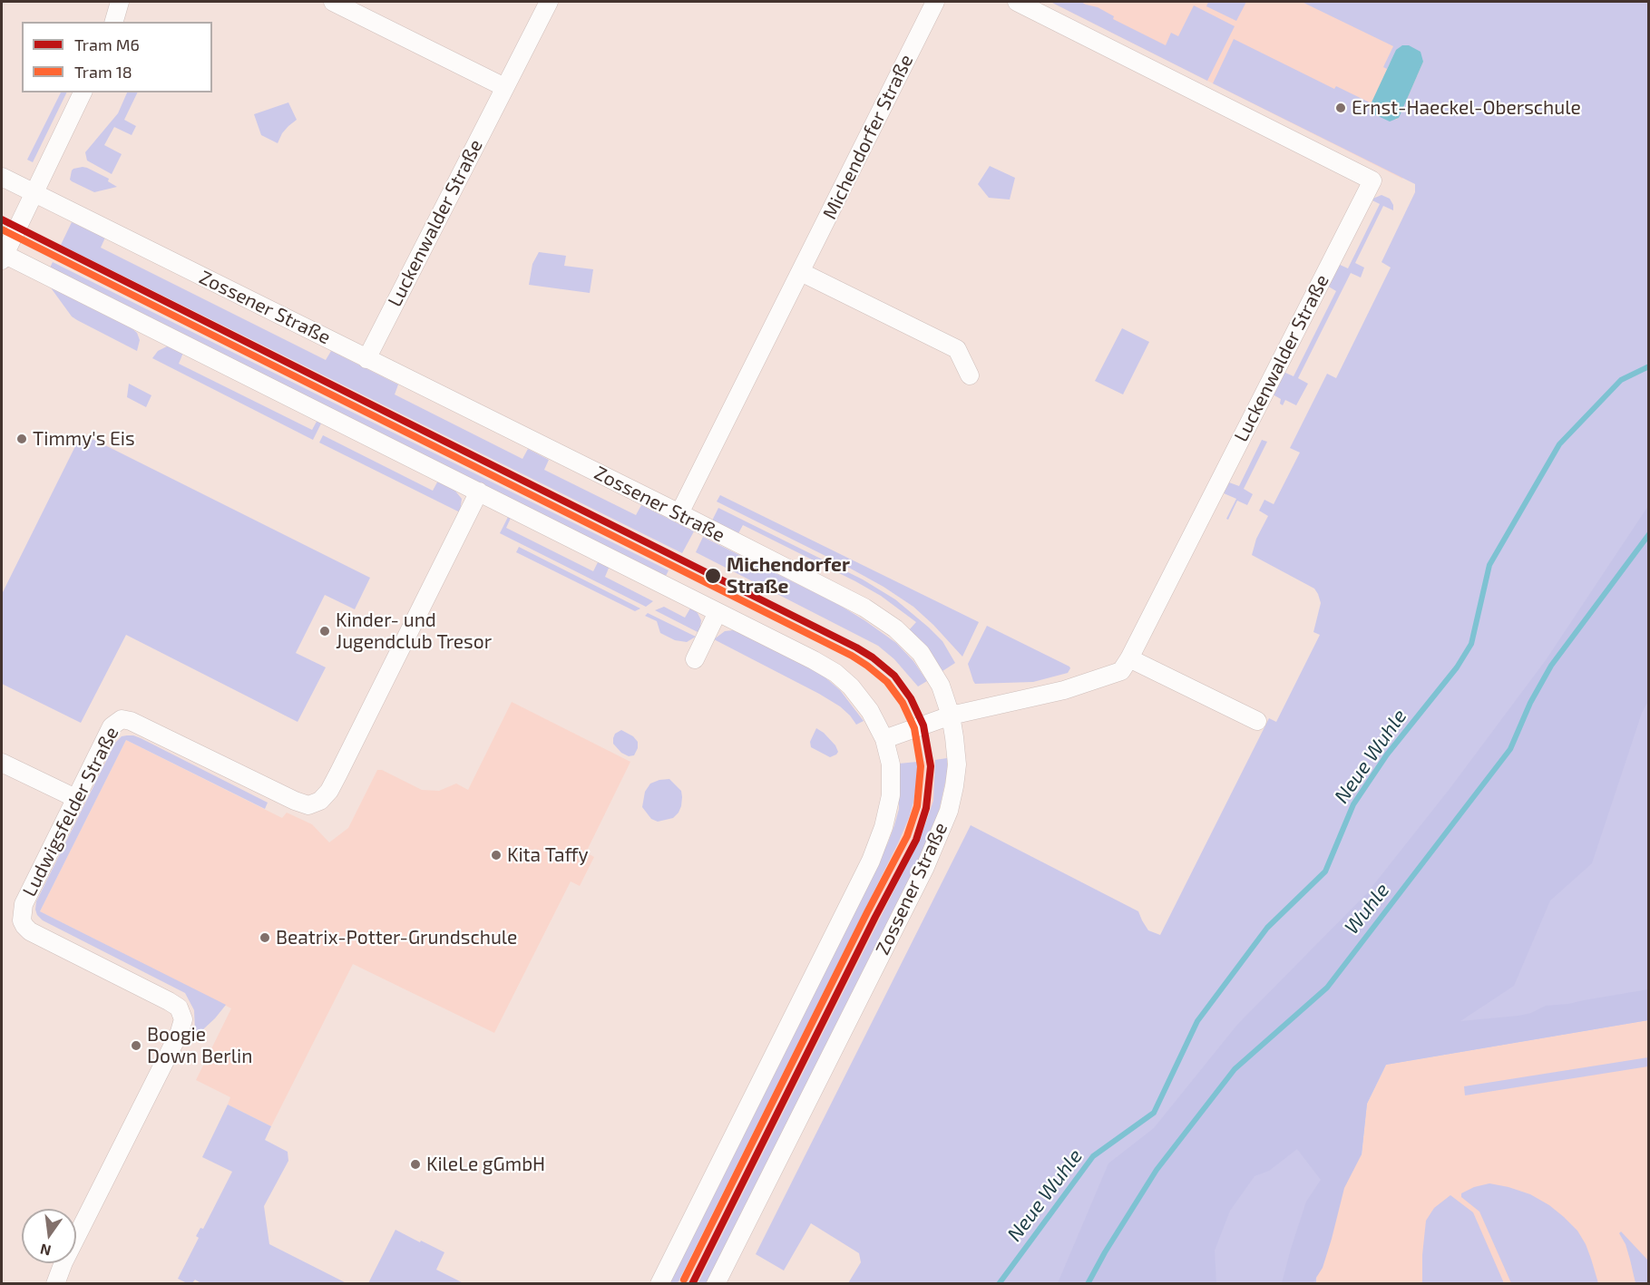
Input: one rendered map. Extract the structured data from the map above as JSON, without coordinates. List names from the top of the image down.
{
  "streets": {
    "street": [
      "Michendorfer Straße",
      "Luckenwalder Straße",
      "Zossener Straße",
      "Ludwigsfelder Straße"
    ]
  },
  "crossings": [
    ["Michendorfer Straße", "Zossener Straße"],
    ["Luckenwalder Straße", "Zossener Straße"]
  ],
  "water": ["Neue Wuhle", "Wuhle"],
  "places": [
    "Ernst-Haeckel-Oberschule",
    "Timmy's Eis",
    "Michendorfer Straße",
    "Kinder- und Jugendclub Tresor",
    "Kita Taffy",
    "Beatrix-Potter-Grundschule",
    "Boogie Down Berlin",
    "KileLe gGmbH"
  ],
  "lines": ["tram line M6", "tram line 18"],
  "legend": ["Tram M6", "Tram 18"],
  "north": "bottom"
}
